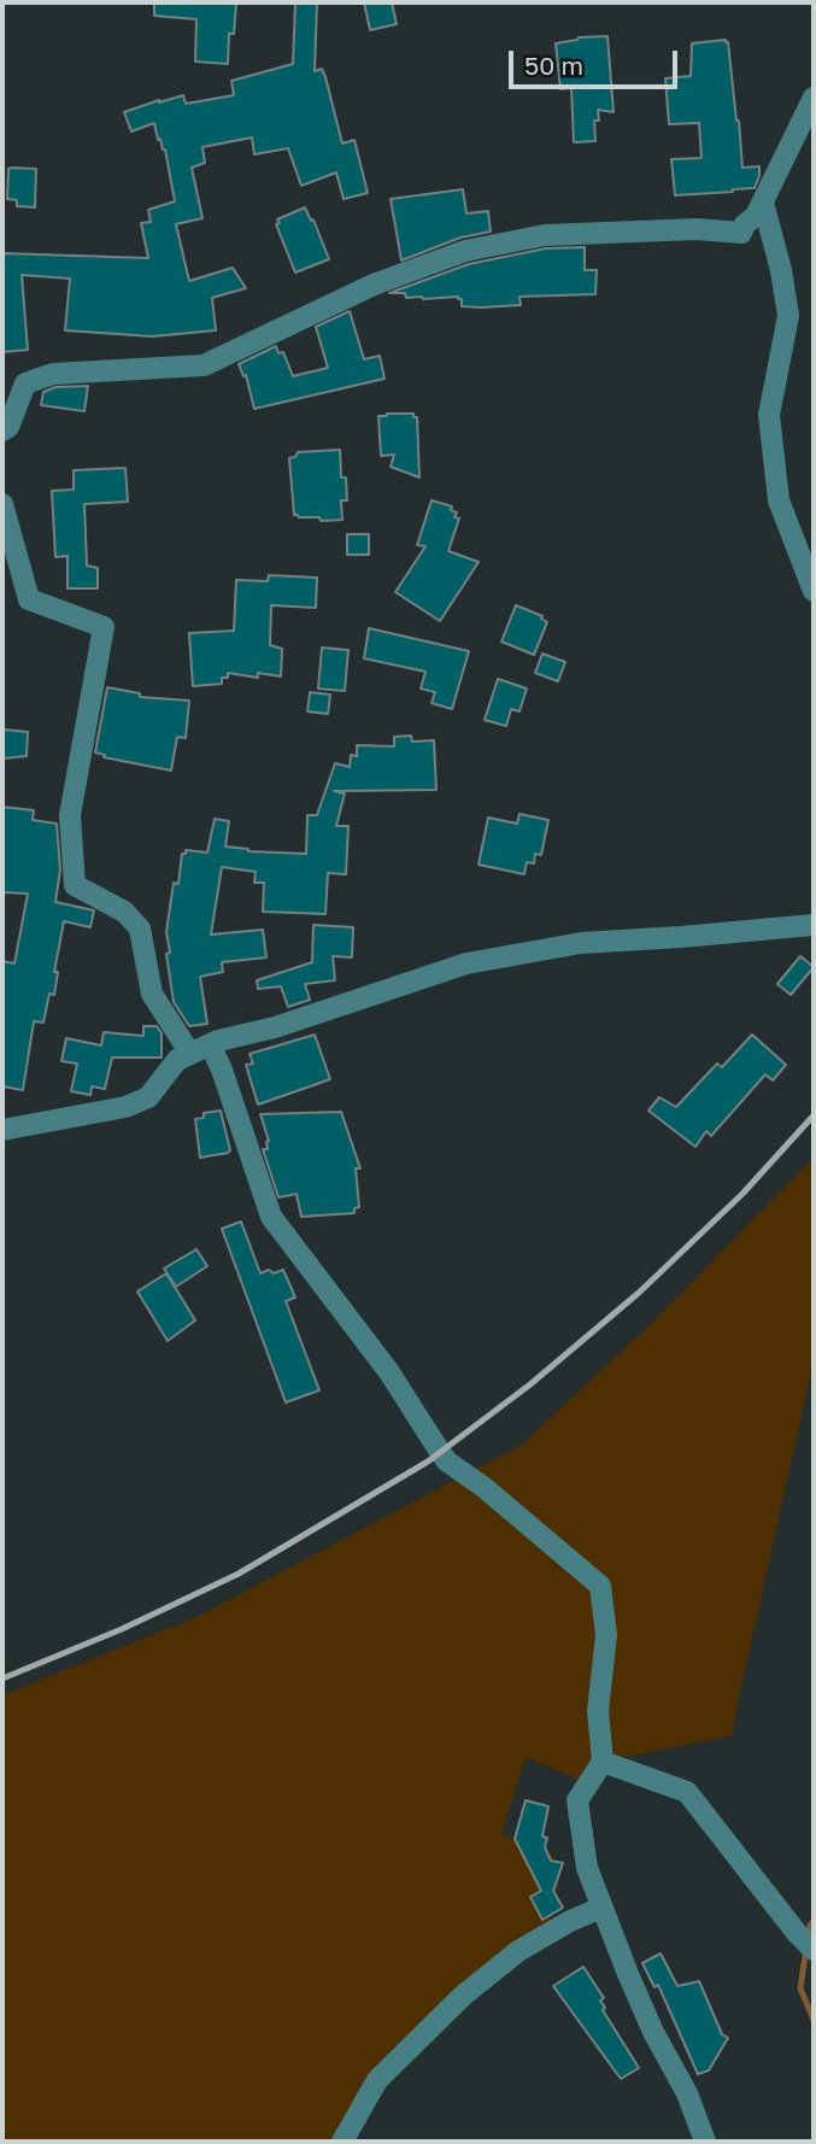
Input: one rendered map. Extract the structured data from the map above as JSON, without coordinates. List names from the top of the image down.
{
  "scale_bar": "50 m"
}
